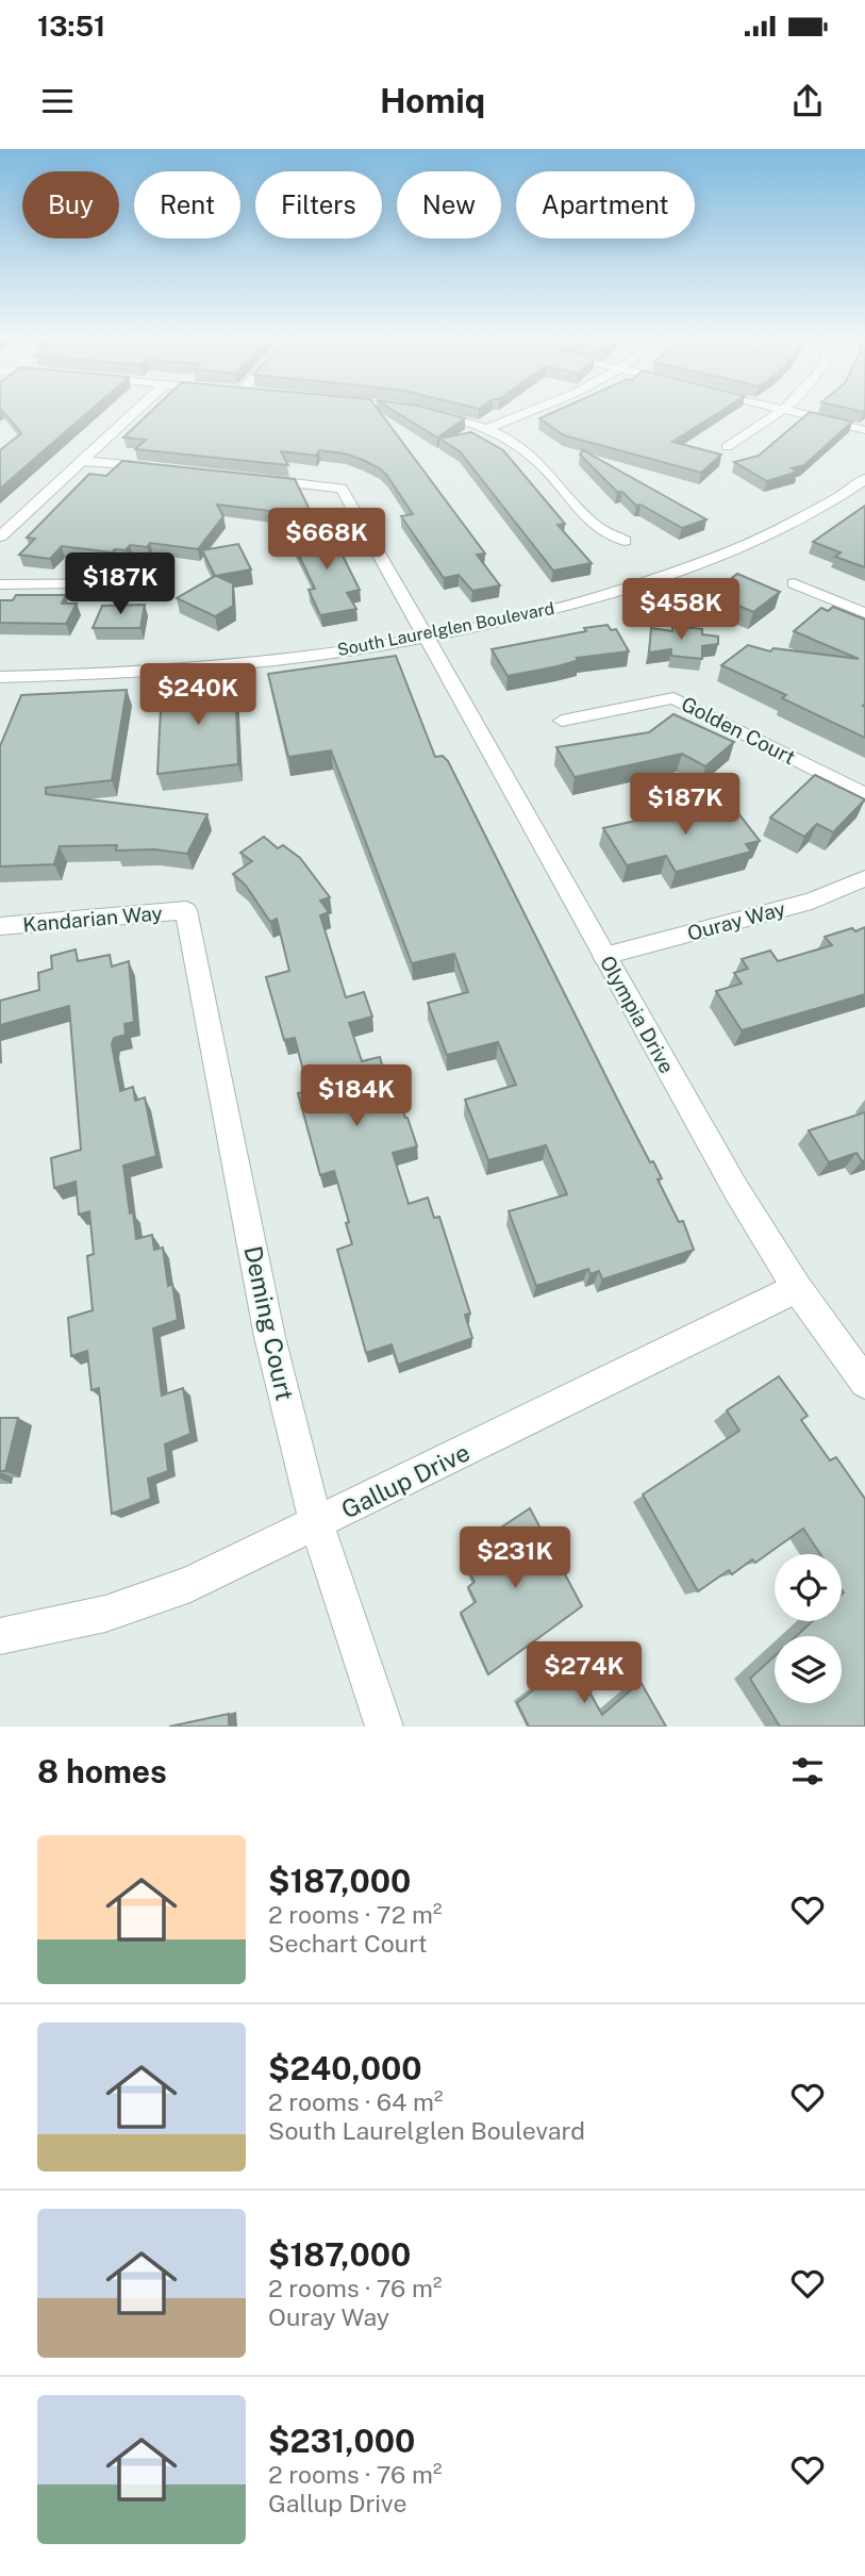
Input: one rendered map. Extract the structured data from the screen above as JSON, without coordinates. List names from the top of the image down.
{
  "streets": {
    "street": [
      "South Laurelglen Boulevard",
      "Golden Court",
      "Kandarian Way",
      "Ouray Way",
      "Olympia Drive",
      "Deming Court",
      "Gallup Drive"
    ]
  },
  "crossings": [
    ["South Laurelglen Boulevard", "Olympia Drive"],
    ["Kandarian Way", "Deming Court"],
    ["Ouray Way", "Olympia Drive"],
    ["Olympia Drive", "Gallup Drive"],
    ["Deming Court", "Gallup Drive"]
  ],
  "page": {
    "status": "13:51",
    "header": "Homiq",
    "chip": [
      "Buy",
      "Rent",
      "Filters",
      "New",
      "Apartment"
    ],
    "price": [
      "$668K",
      "$187K",
      "$458K",
      "$240K",
      "$187K",
      "$184K",
      "$231K",
      "$274K"
    ],
    "heading": "8 homes",
    "list": [
      {
        "name": "$187,000",
        "note": "2 rooms · 72 m² · Sechart Court"
      },
      {
        "name": "$240,000",
        "note": "2 rooms · 64 m² · South Laurelglen Boulevard"
      },
      {
        "name": "$187,000",
        "note": "2 rooms · 76 m² · Ouray Way"
      },
      {
        "name": "$231,000",
        "note": "2 rooms · 76 m² · Gallup Drive"
      }
    ]
  }
}
